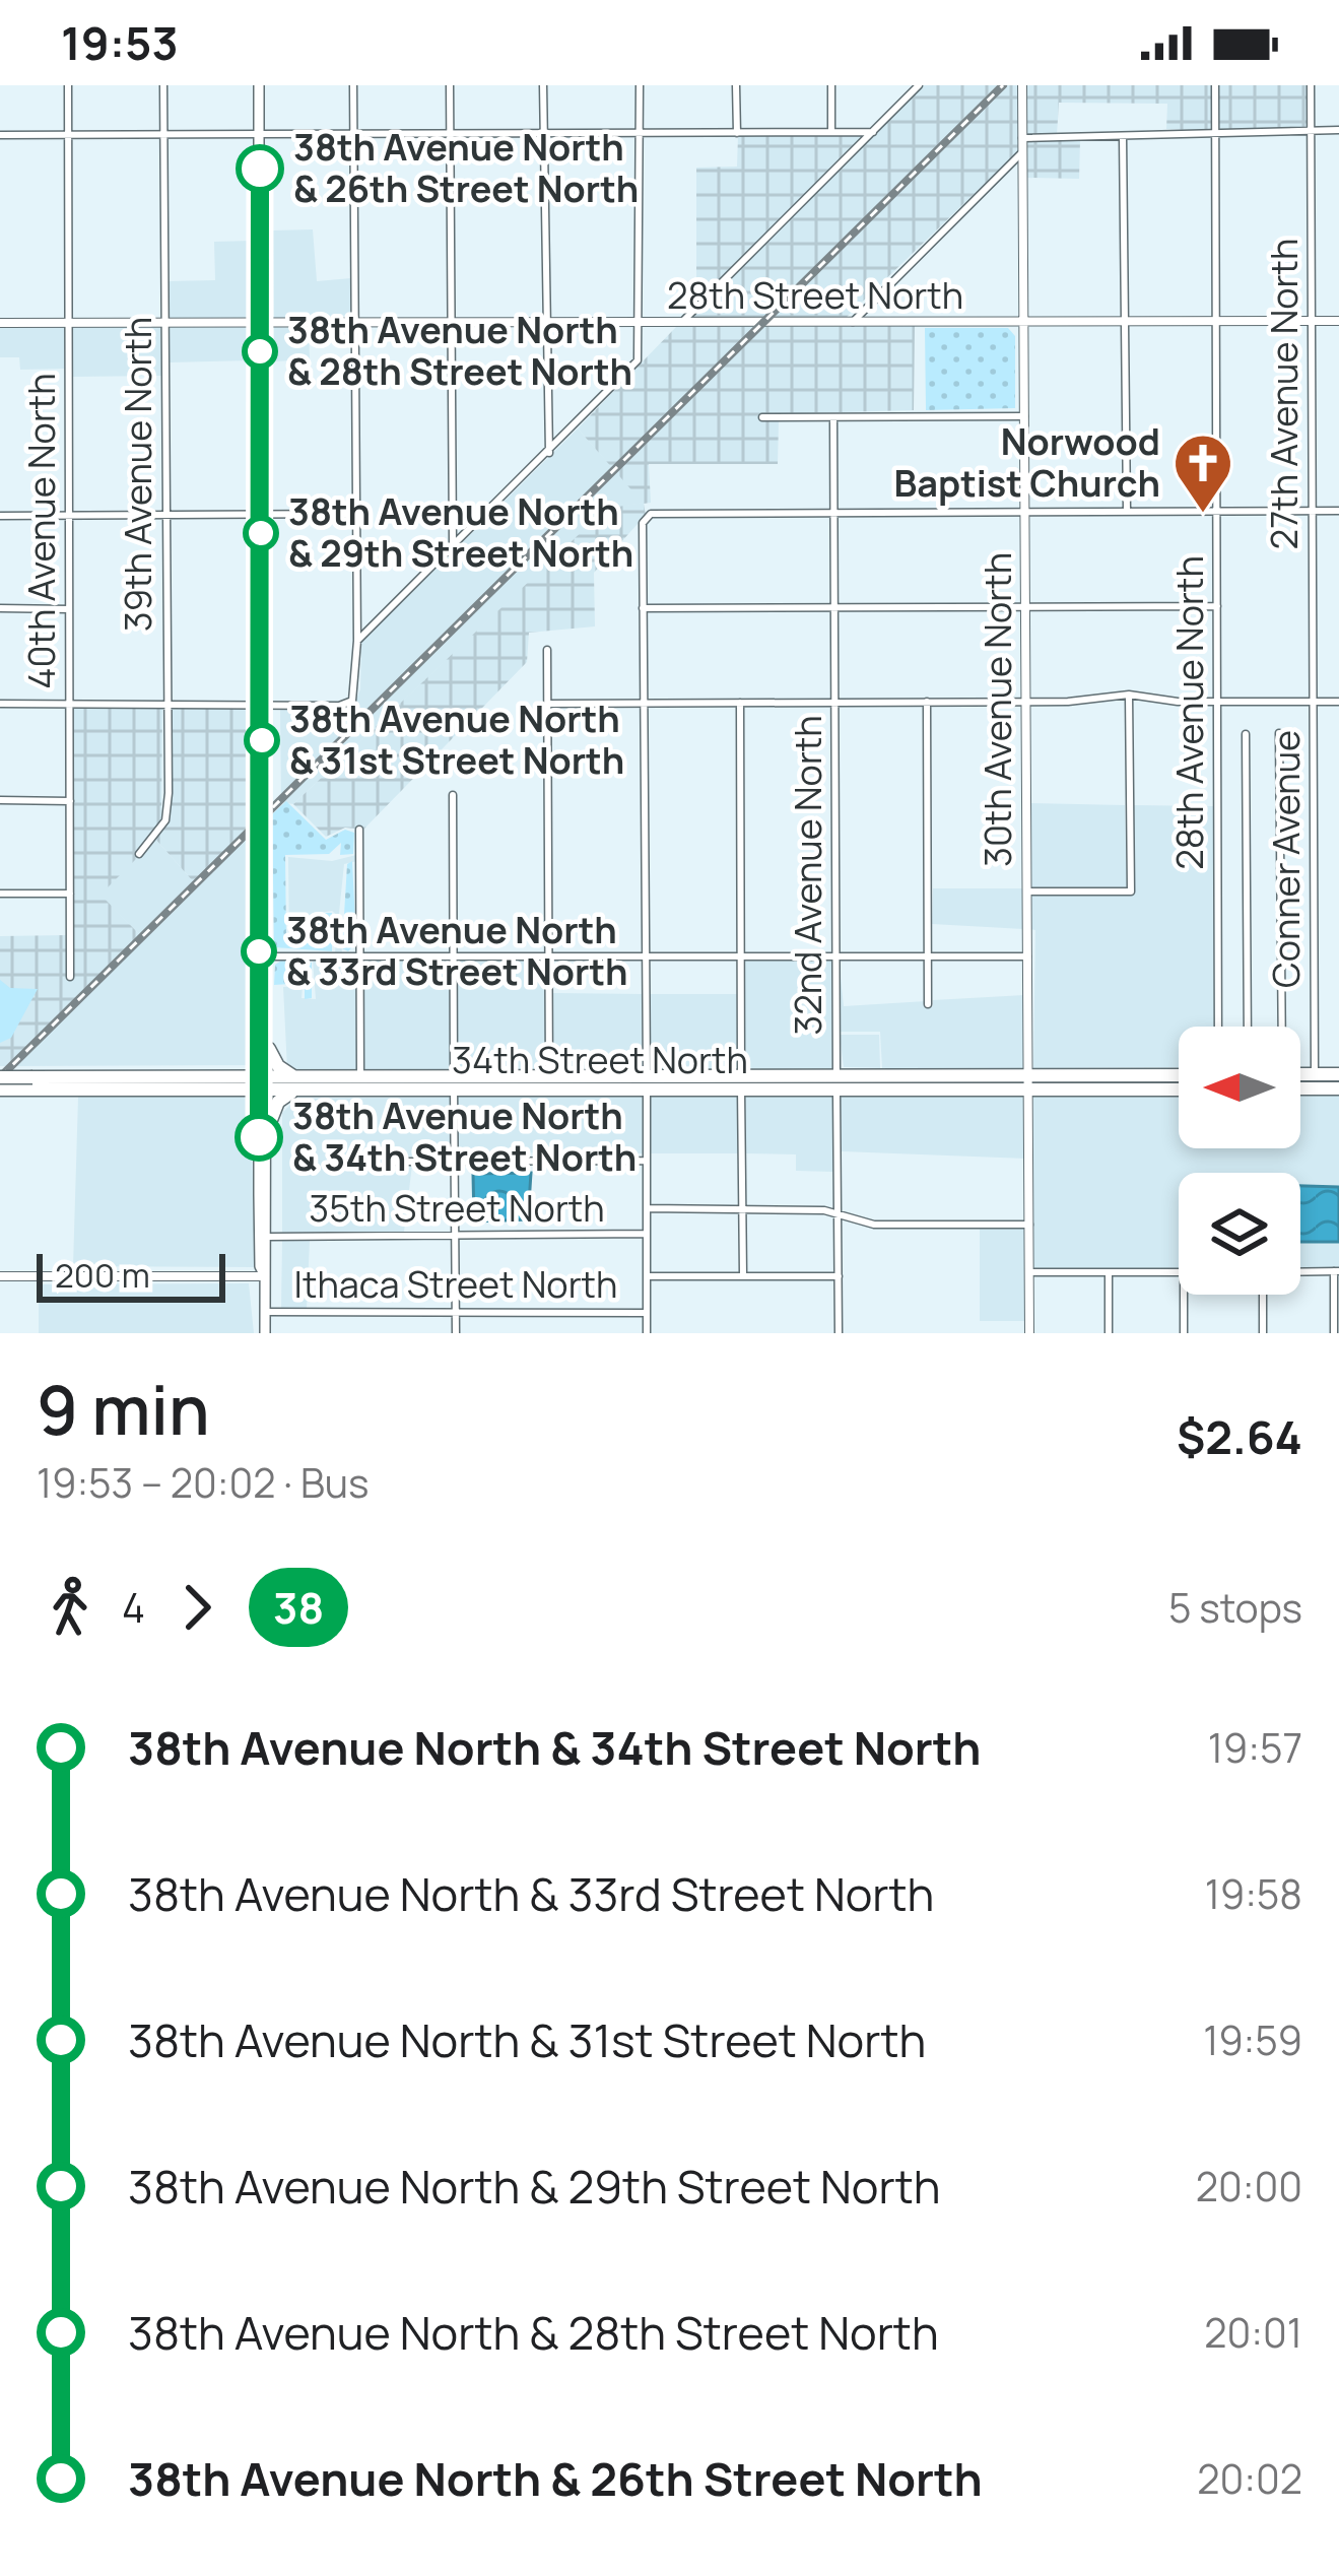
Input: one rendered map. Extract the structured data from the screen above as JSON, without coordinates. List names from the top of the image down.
{
  "streets": {
    "highway": ["34th Street North"],
    "street": [
      "28th Street North",
      "27th Avenue North",
      "39th Avenue North",
      "40th Avenue North",
      "30th Avenue North",
      "28th Avenue North",
      "Conner Avenue",
      "32nd Avenue North",
      "35th Street North",
      "Ithaca Street North"
    ]
  },
  "crossings": [
    ["28th Street North", "27th Avenue North"],
    ["28th Street North", "39th Avenue North"],
    ["28th Street North", "40th Avenue North"],
    ["28th Street North", "30th Avenue North"],
    ["28th Street North", "28th Avenue North"],
    ["27th Avenue North", "Conner Avenue"],
    ["30th Avenue North", "34th Street North"],
    ["32nd Avenue North", "34th Street North"]
  ],
  "places": {
    "other": [
      "38th Avenue North & 26th Street North",
      "38th Avenue North & 28th Street North",
      "38th Avenue North & 29th Street North",
      "38th Avenue North & 31st Street North",
      "38th Avenue North & 33rd Street North",
      "38th Avenue North & 34th Street North"
    ],
    "church": ["Norwood Baptist Church"]
  },
  "lines": ["bus line 38"],
  "scale_bar": "200 m",
  "north": "left",
  "page": {
    "status": "19:53",
    "scale": "200 m",
    "heading": ["9 min", "19:53 – 20:02 · Bus", "$2.64"],
    "legs": ["4", "38", "5 stops"],
    "list": [
      {
        "name": "38th Avenue North & 34th Street North",
        "value": "19:57"
      },
      {
        "name": "38th Avenue North & 33rd Street North",
        "value": "19:58"
      },
      {
        "name": "38th Avenue North & 31st Street North",
        "value": "19:59"
      },
      {
        "name": "38th Avenue North & 29th Street North",
        "value": "20:00"
      },
      {
        "name": "38th Avenue North & 28th Street North",
        "value": "20:01"
      },
      {
        "name": "38th Avenue North & 26th Street North",
        "value": "20:02"
      }
    ]
  }
}
